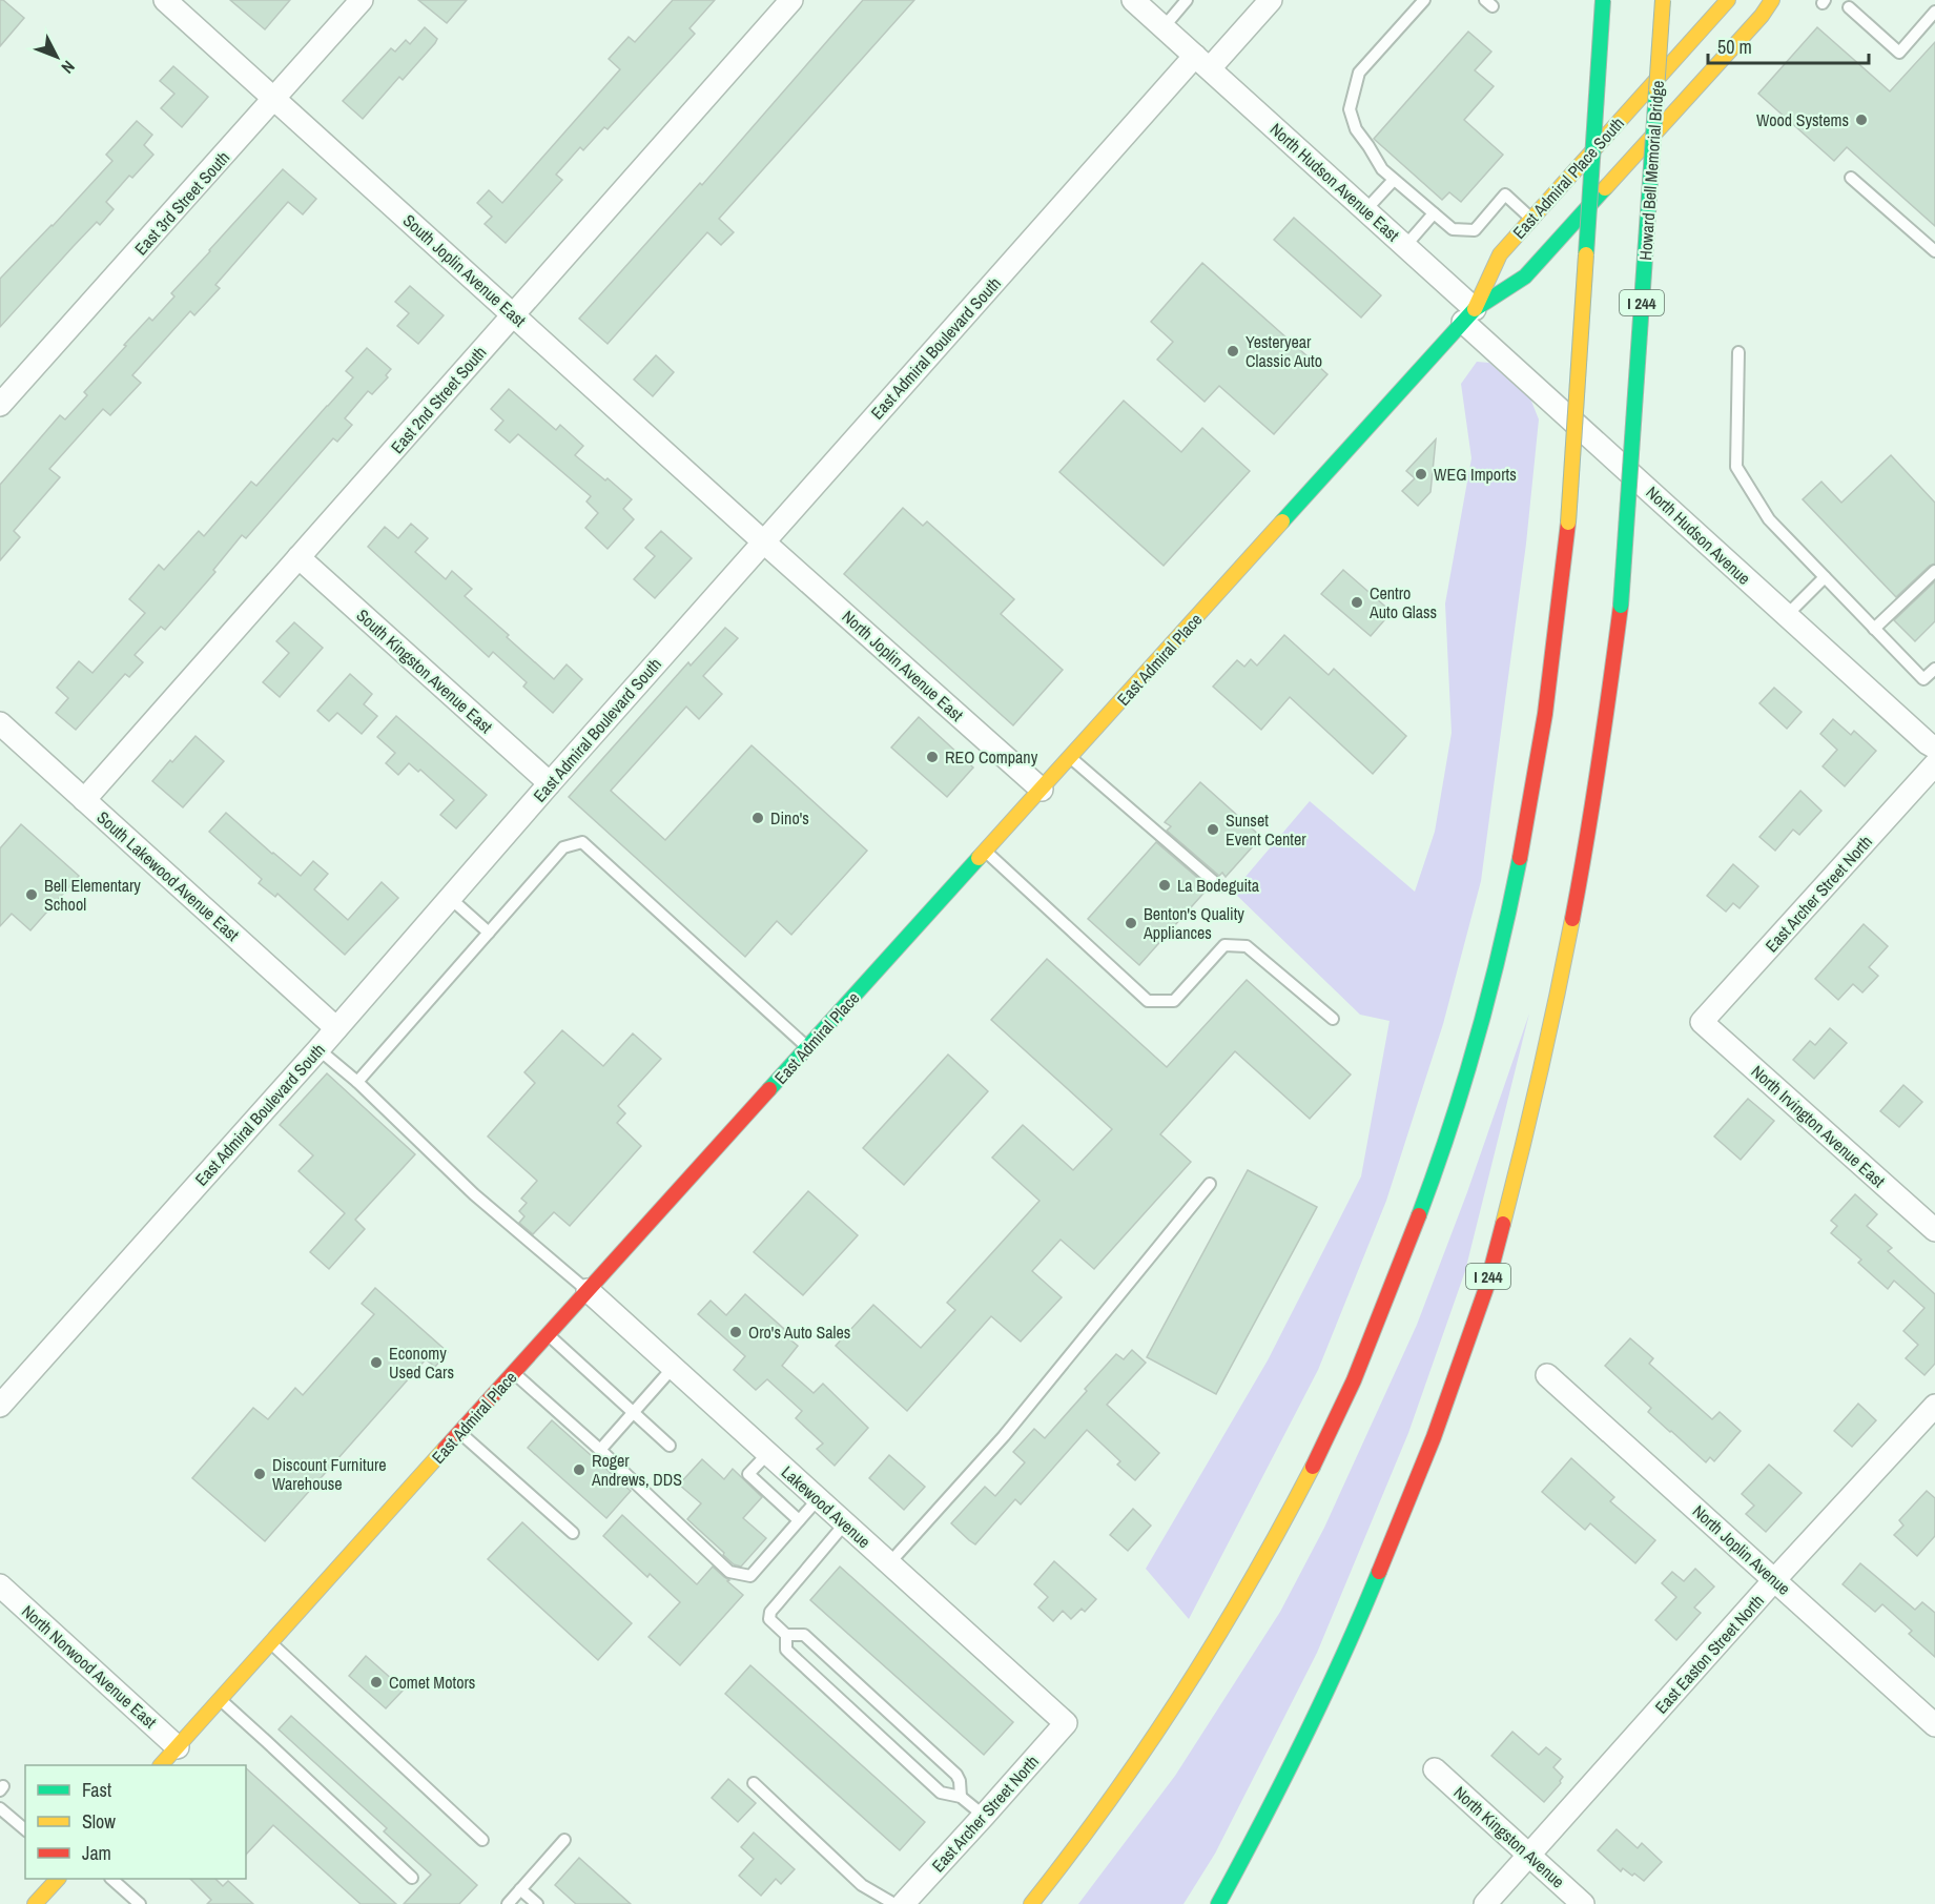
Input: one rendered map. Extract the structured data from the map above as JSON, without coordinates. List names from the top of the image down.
{
  "streets": {
    "main road": [
      "Howard Bell Memorial Bridge",
      "East Admiral Place South",
      "I 244",
      "East Admiral Place"
    ],
    "street": [
      "North Hudson Avenue East",
      "East 3rd Street South",
      "South Joplin Avenue East",
      "East Admiral Boulevard South",
      "East 2nd Street South",
      "North Hudson Avenue",
      "North Joplin Avenue East",
      "South Kingston Avenue East",
      "South Lakewood Avenue East",
      "East Archer Street North",
      "North Irvington Avenue East",
      "Lakewood Avenue",
      "North Joplin Avenue",
      "East Easton Street North",
      "North Norwood Avenue East",
      "North Kingston Avenue"
    ]
  },
  "crossings": [
    ["East Admiral Place South", "North Hudson Avenue East"],
    ["East Admiral Place South", "North Hudson Avenue"],
    ["East Admiral Place South", "East Admiral Place"],
    ["North Hudson Avenue East", "East Admiral Boulevard South"],
    ["North Hudson Avenue East", "North Hudson Avenue"],
    ["North Hudson Avenue East", "East Admiral Place"],
    ["East 3rd Street South", "South Joplin Avenue East"],
    ["South Joplin Avenue East", "East Admiral Boulevard South"],
    ["South Joplin Avenue East", "East 2nd Street South"],
    ["South Joplin Avenue East", "North Joplin Avenue East"],
    ["East Admiral Boulevard South", "North Joplin Avenue East"],
    ["East Admiral Boulevard South", "South Kingston Avenue East"],
    ["East Admiral Boulevard South", "South Lakewood Avenue East"],
    ["East 2nd Street South", "South Kingston Avenue East"],
    ["East 2nd Street South", "South Lakewood Avenue East"],
    ["North Hudson Avenue", "East Admiral Place"],
    ["East Admiral Place", "North Joplin Avenue East"],
    ["East Admiral Place", "Lakewood Avenue"],
    ["East Admiral Place", "North Norwood Avenue East"],
    ["East Archer Street North", "North Irvington Avenue East"],
    ["East Archer Street North", "Lakewood Avenue"],
    ["North Joplin Avenue", "East Easton Street North"],
    ["East Easton Street North", "North Kingston Avenue"]
  ],
  "places": [
    "Wood Systems",
    "Yesteryear Classic Auto",
    "WEG Imports",
    "Centro Auto Glass",
    "REO Company",
    "Dino's",
    "Sunset Event Center",
    "La Bodeguita",
    "Bell Elementary School",
    "Benton's Quality Appliances",
    "Oro's Auto Sales",
    "Economy Used Cars",
    "Roger Andrews, DDS",
    "Discount Furniture Warehouse",
    "Comet Motors"
  ],
  "legend": ["Fast", "Slow", "Jam"],
  "scale_bar": "50 m",
  "north": "bottom right"
}
